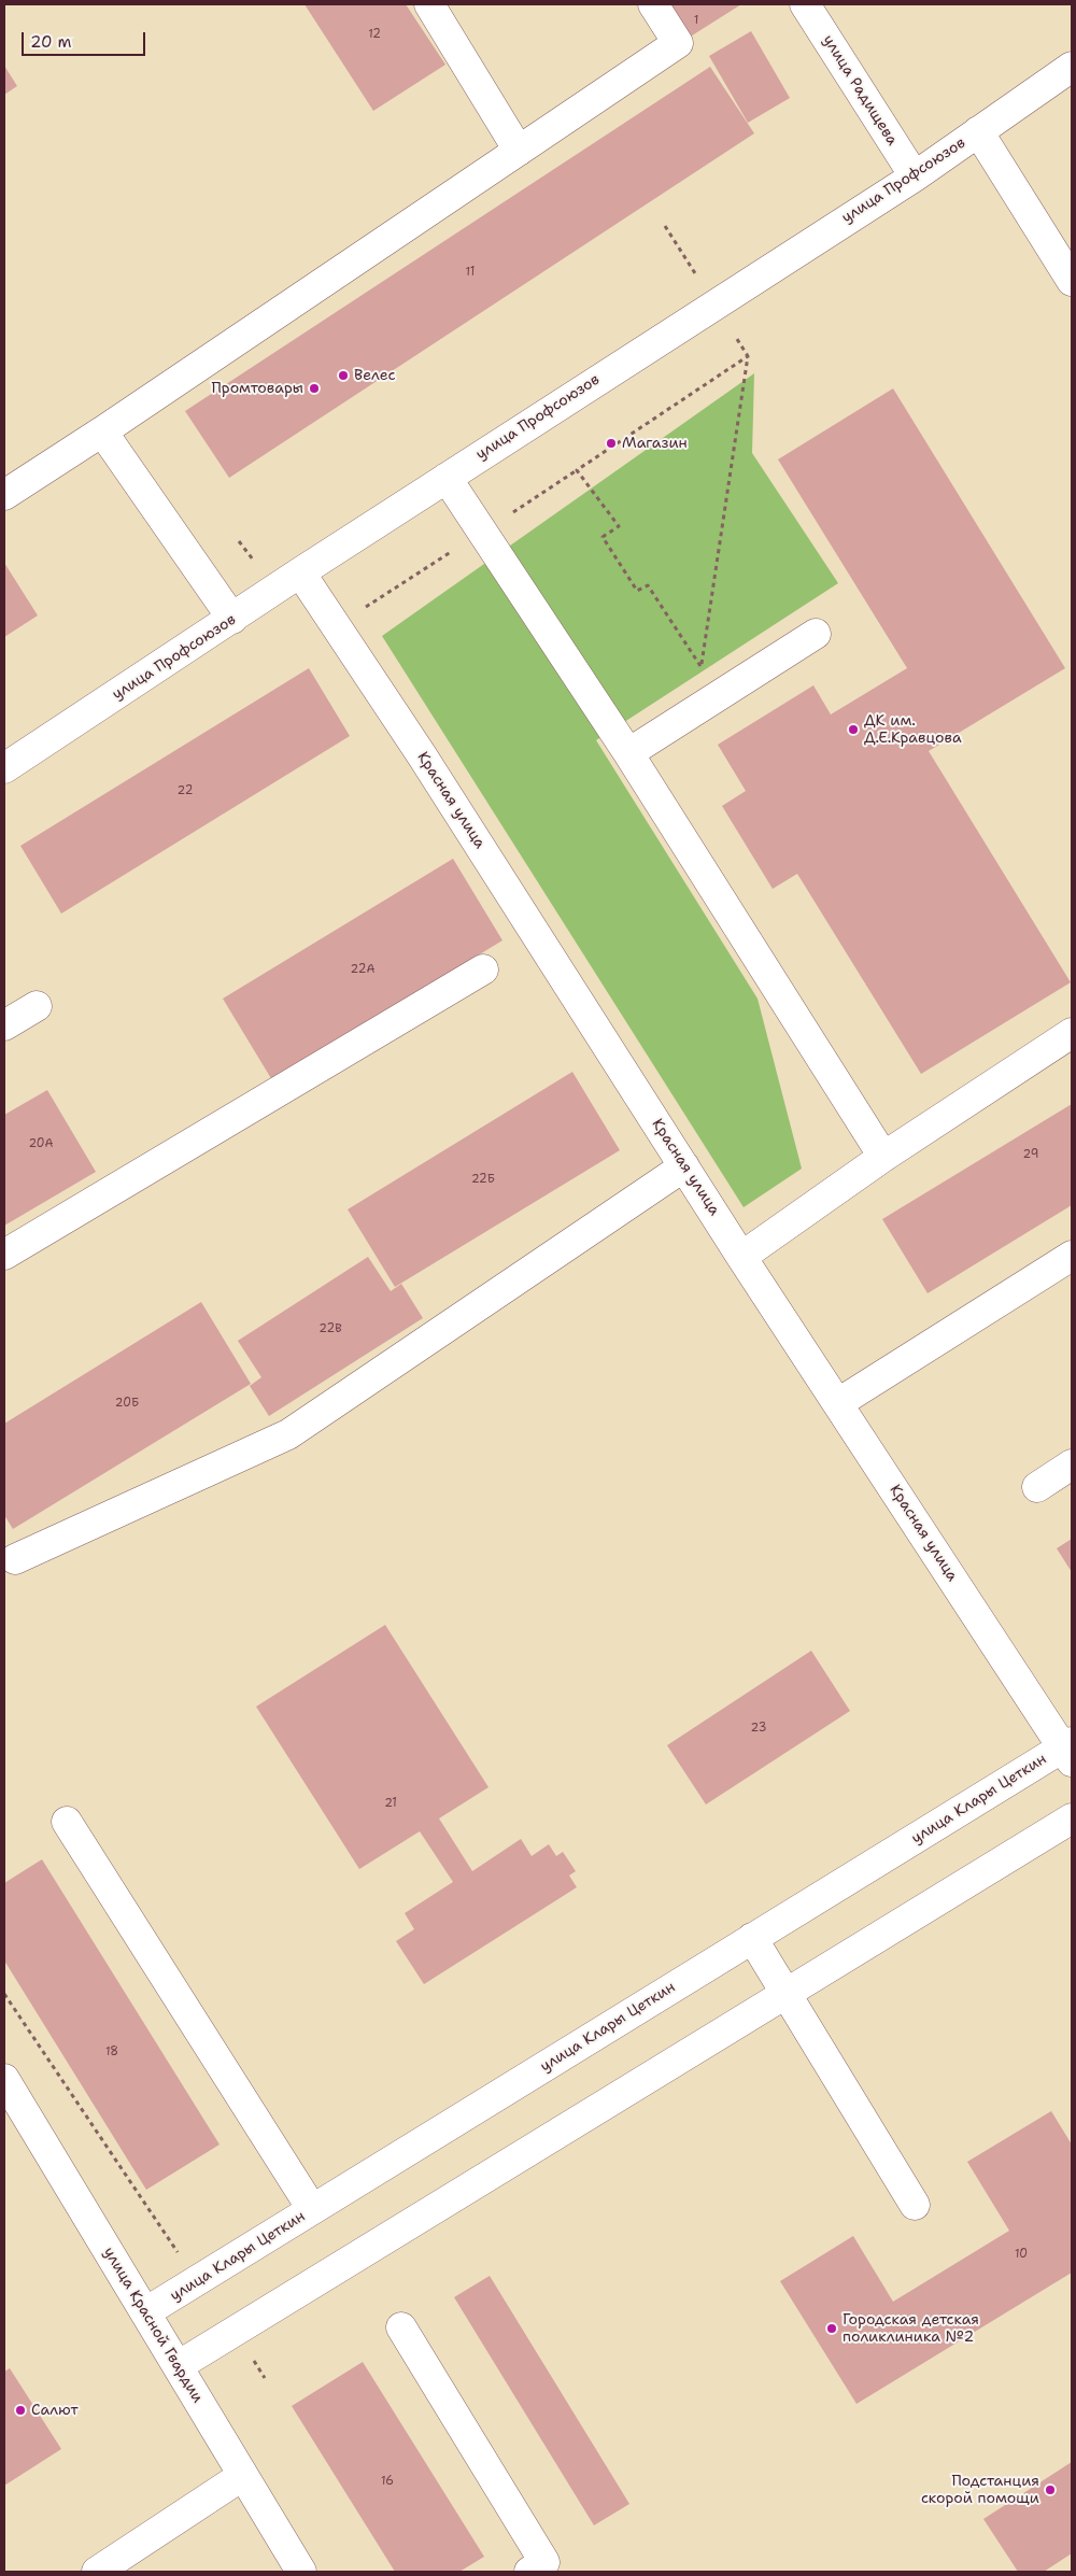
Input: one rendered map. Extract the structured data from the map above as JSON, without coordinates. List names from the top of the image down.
{
  "streets": {
    "street": [
      "улица Радищева",
      "улица Профсоюзов",
      "Красная улица",
      "улица Клары Цеткин",
      "улица Красной Гвардии"
    ]
  },
  "crossings": [
    ["улица Радищева", "улица Профсоюзов"],
    ["улица Профсоюзов", "Красная улица"],
    ["Красная улица", "улица Клары Цеткин"],
    ["улица Клары Цеткин", "улица Красной Гвардии"]
  ],
  "places": [
    "Велес",
    "Промтовары",
    "Магазин",
    "ДК им. Д.Е.Кравцова",
    "Городская детская поликлиника №2",
    "Салют",
    "Подстанция скорой помощи"
  ],
  "house_numbers": [
    "1",
    "12",
    "11",
    "22",
    "22А",
    "20А",
    "29",
    "22Б",
    "22В",
    "20Б",
    "23",
    "21",
    "18",
    "10",
    "16"
  ],
  "scale_bar": "20 m"
}
